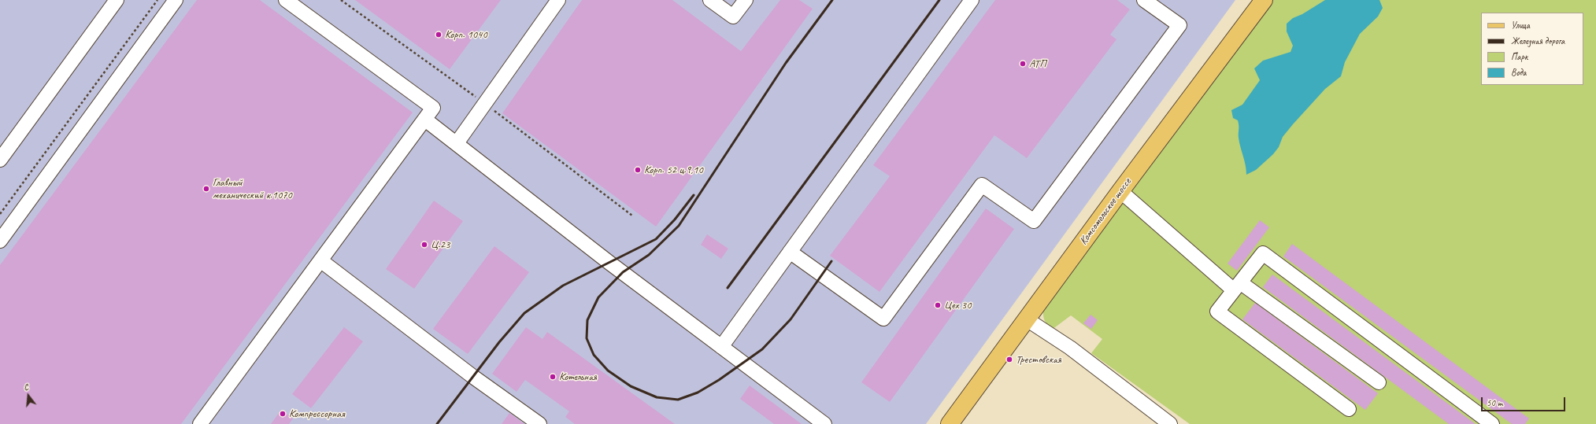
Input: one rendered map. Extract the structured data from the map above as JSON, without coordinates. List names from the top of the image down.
{
  "streets": {
    "main road": ["Комсомольское шоссе"]
  },
  "places": [
    "Корп. 1040",
    "АТП",
    "Корп. 52 ц.9,10",
    "Главный механический к.1070",
    "Ц.23",
    "Цех 30",
    "Трестовская",
    "Котельная",
    "Компрессорная"
  ],
  "legend": [
    "Улица",
    "Железная дорога",
    "Парк",
    "Вода"
  ],
  "scale_bar": "50 m",
  "north": "top"
}
